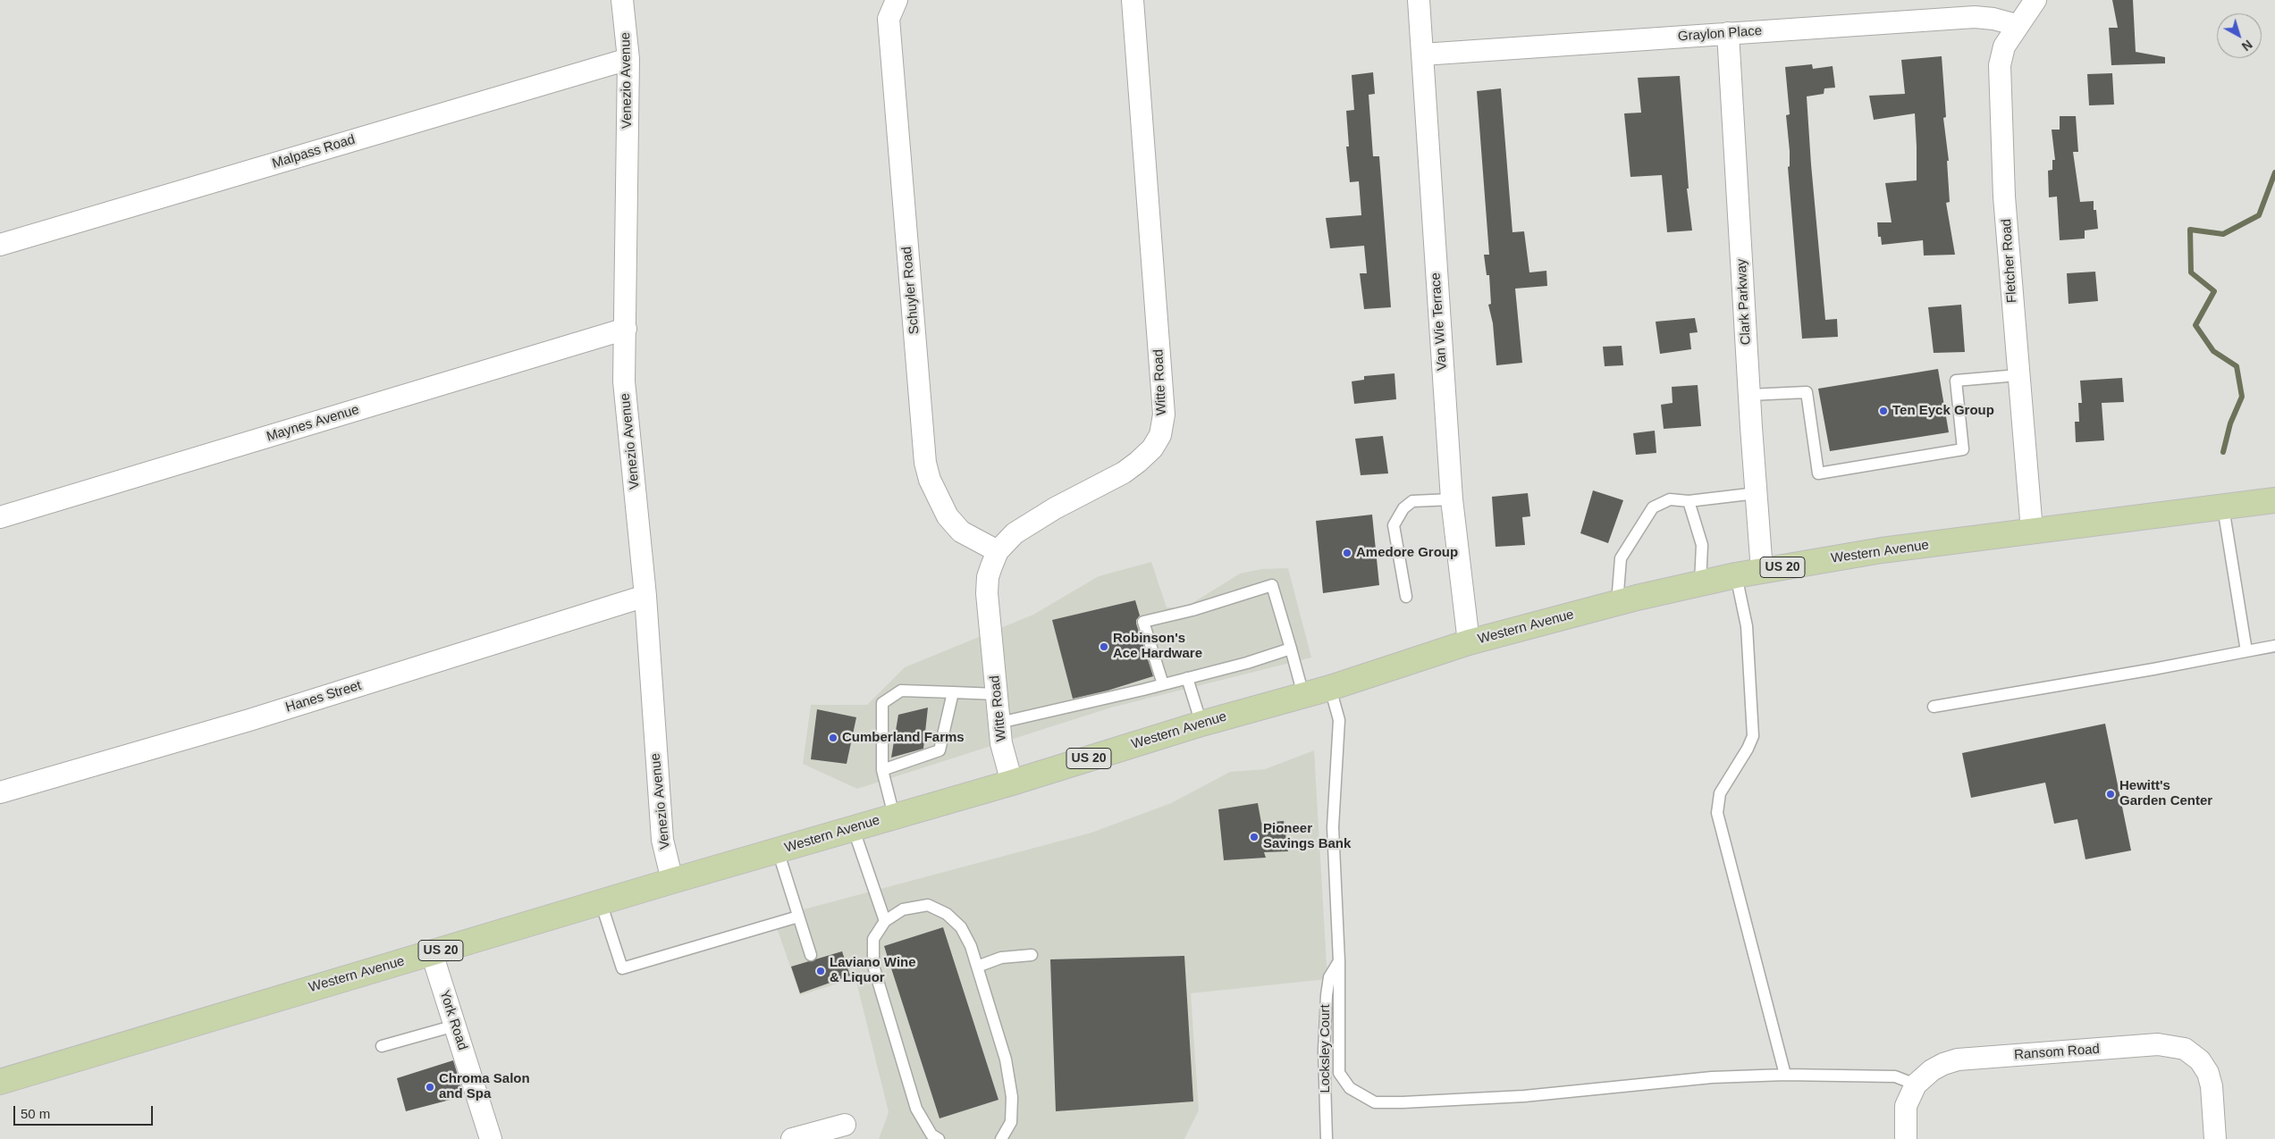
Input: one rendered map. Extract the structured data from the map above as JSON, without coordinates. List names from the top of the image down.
{
  "streets": {
    "main road": ["Western Avenue", "US 20"],
    "street": [
      "Graylon Place",
      "Venezio Avenue",
      "Malpass Road",
      "Fletcher Road",
      "Schuyler Road",
      "Clark Parkway",
      "Van Wie Terrace",
      "Witte Road",
      "Maynes Avenue",
      "Hanes Street",
      "York Road",
      "Ransom Road"
    ],
    "lane": ["Locksley Court"]
  },
  "crossings": [
    ["Graylon Place", "Fletcher Road"],
    ["Graylon Place", "Clark Parkway"],
    ["Graylon Place", "Van Wie Terrace"],
    ["Venezio Avenue", "Malpass Road"],
    ["Venezio Avenue", "Maynes Avenue"],
    ["Venezio Avenue", "Western Avenue"],
    ["Venezio Avenue", "Hanes Street"],
    ["Fletcher Road", "Western Avenue"],
    ["Schuyler Road", "Witte Road"],
    ["Clark Parkway", "Western Avenue"],
    ["Van Wie Terrace", "Western Avenue"],
    ["Witte Road", "Western Avenue"],
    ["Western Avenue", "York Road"]
  ],
  "places": [
    "Ten Eyck Group",
    "Amedore Group",
    "Robinson's Ace Hardware",
    "Cumberland Farms",
    "Hewitt's Garden Center",
    "Pioneer Savings Bank",
    "Laviano Wine & Liquor",
    "Chroma Salon and Spa"
  ],
  "scale_bar": "50 m",
  "north": "bottom right"
}
